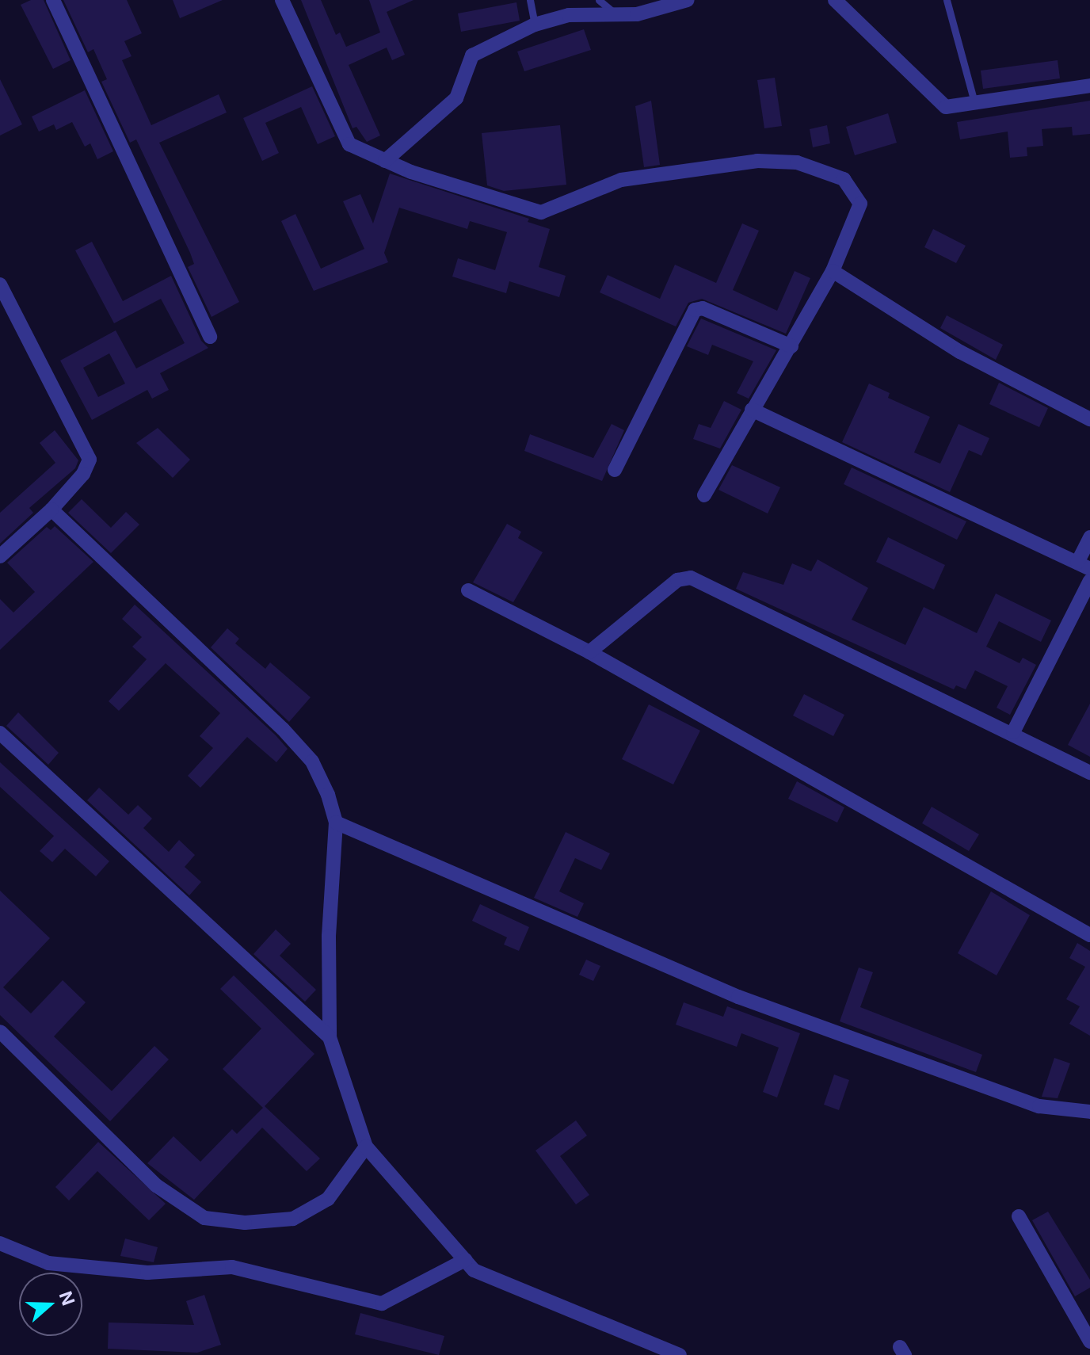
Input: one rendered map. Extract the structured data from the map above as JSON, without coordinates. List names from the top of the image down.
{
  "north": "right"
}
